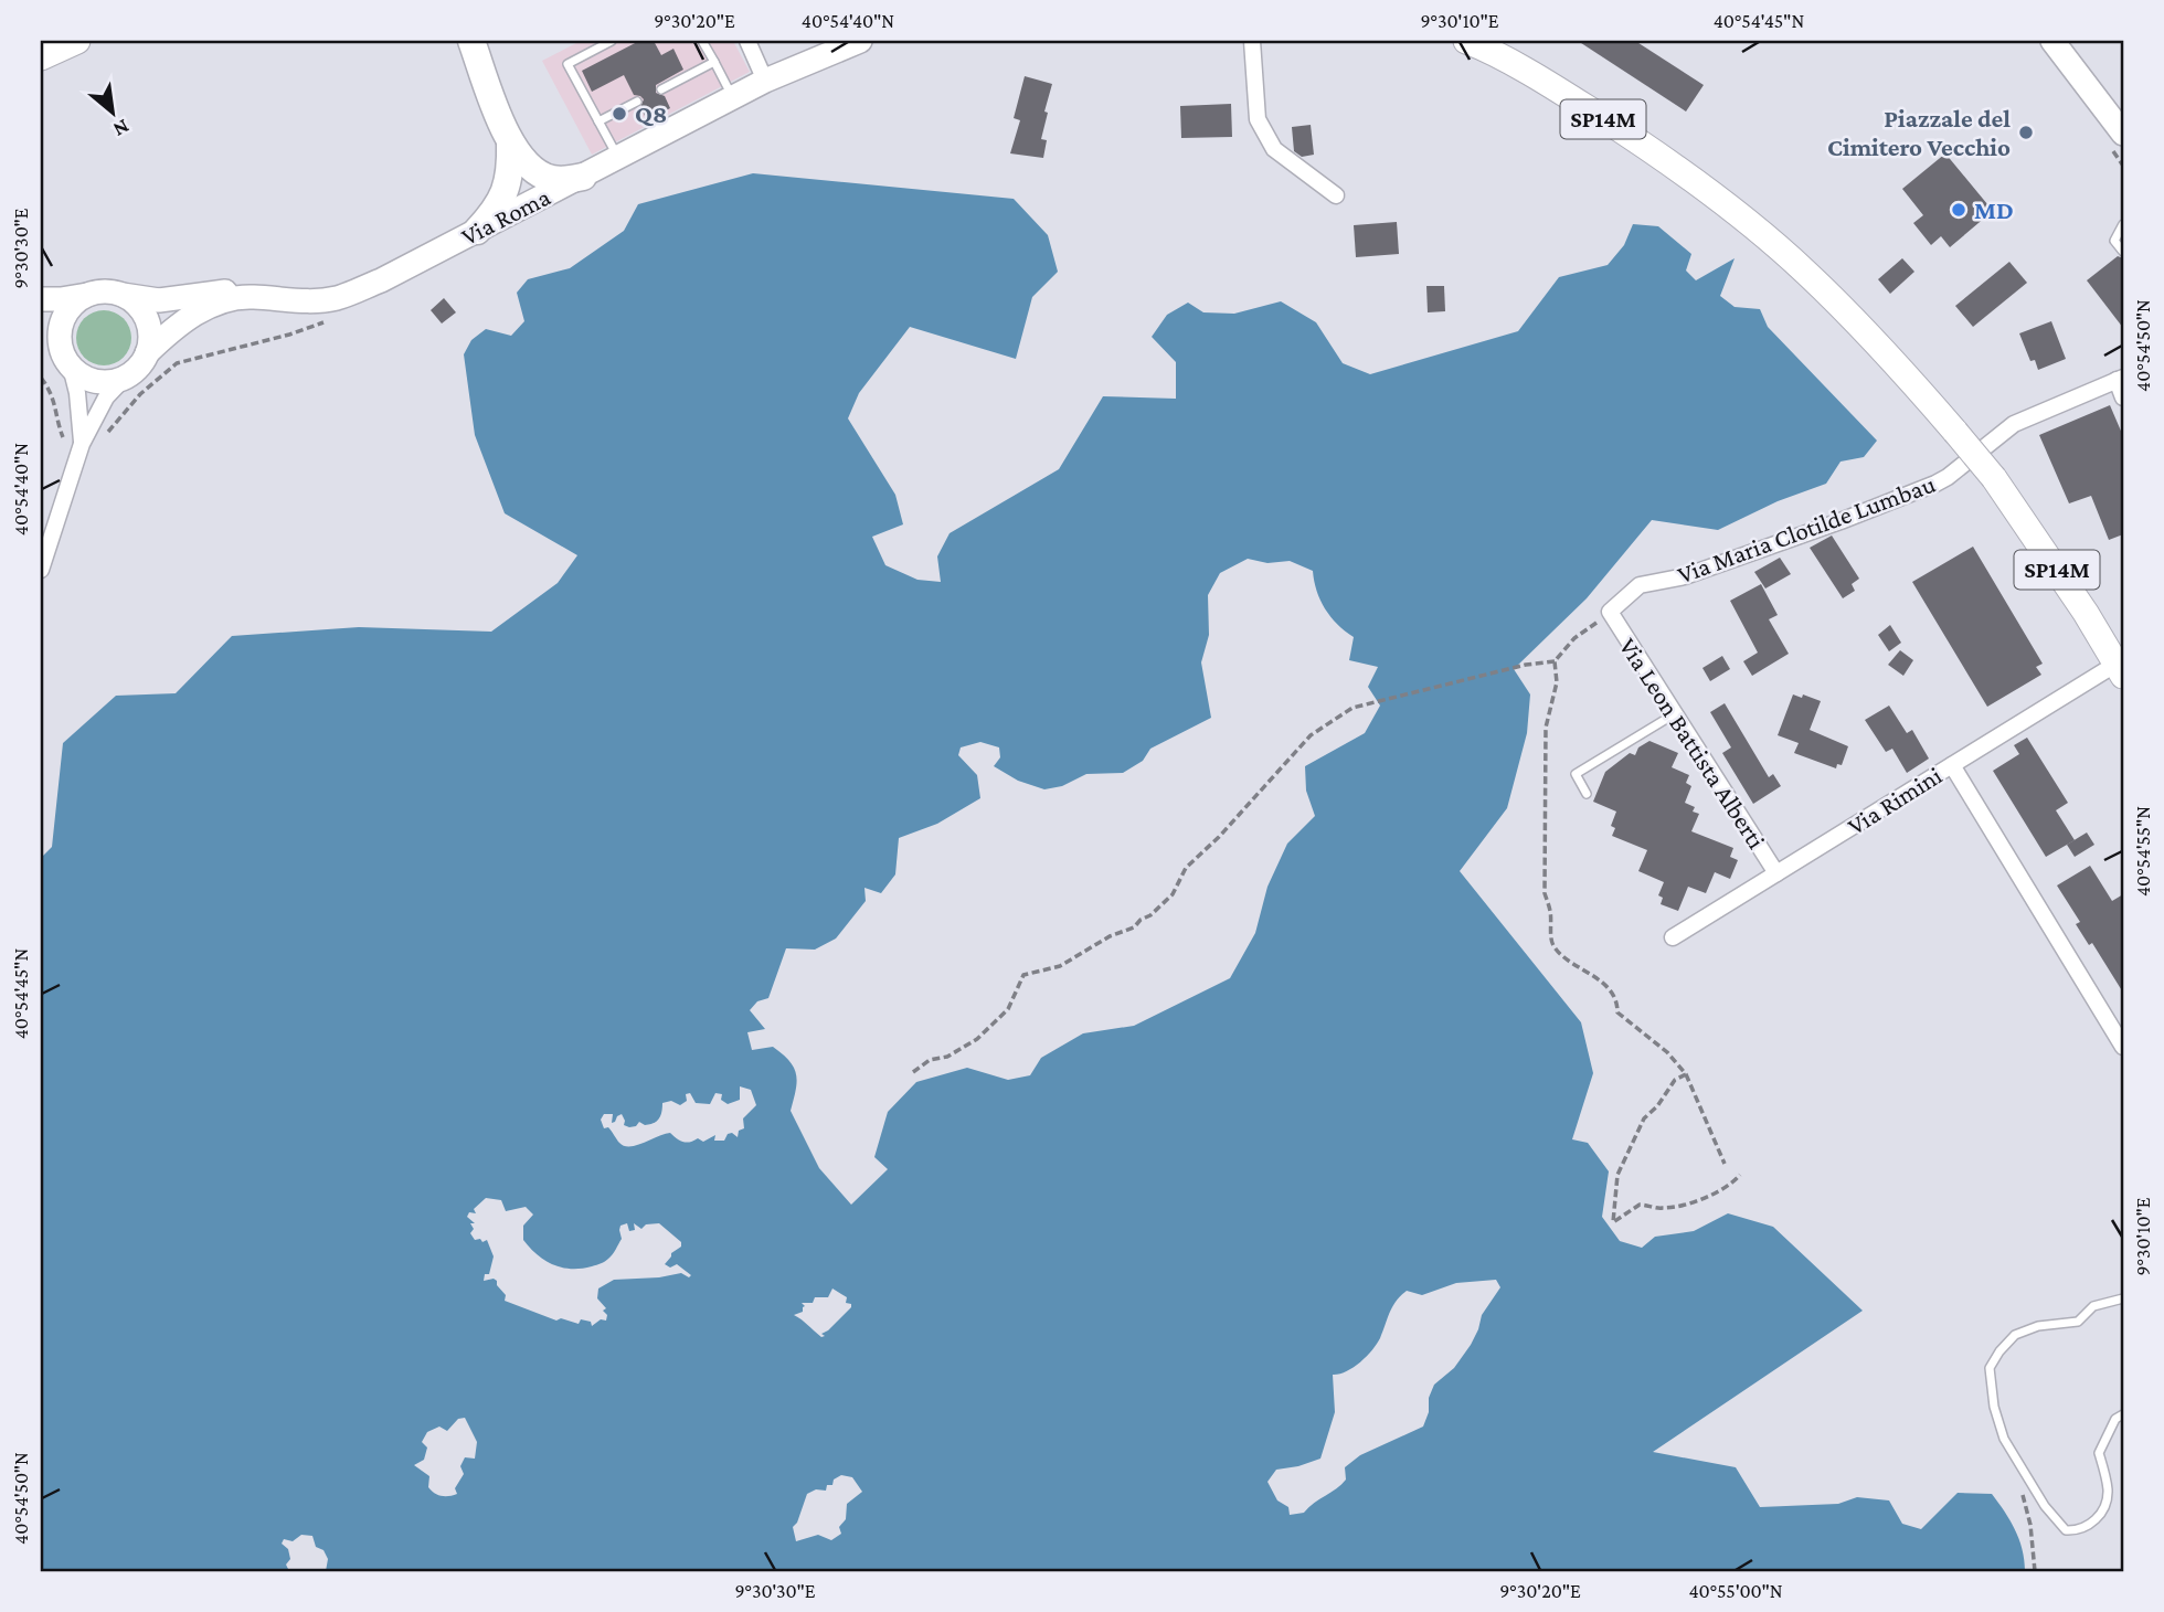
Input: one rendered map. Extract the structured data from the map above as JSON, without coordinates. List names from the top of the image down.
{
  "streets": {
    "main road": ["SP14M", "Via Roma"],
    "street": ["Via Maria Clotilde Lumbau", "Via Leon Battista Alberti", "Via Rimini"]
  },
  "crossings": [
    ["SP14M", "Via Rimini"],
    ["Via Maria Clotilde Lumbau", "Via Leon Battista Alberti"],
    ["Via Leon Battista Alberti", "Via Rimini"]
  ],
  "places": ["Q8", "Piazzale del Cimitero Vecchio", "MD"],
  "north": "bottom right",
  "coordinates": [
    "9°30'20\"E",
    "40°54'40\"N",
    "9°30'10\"E",
    "40°54'45\"N",
    "9°30'30\"E",
    "40°54'50\"N",
    "40°54'55\"N",
    "40°55'00\"N"
  ]
}
